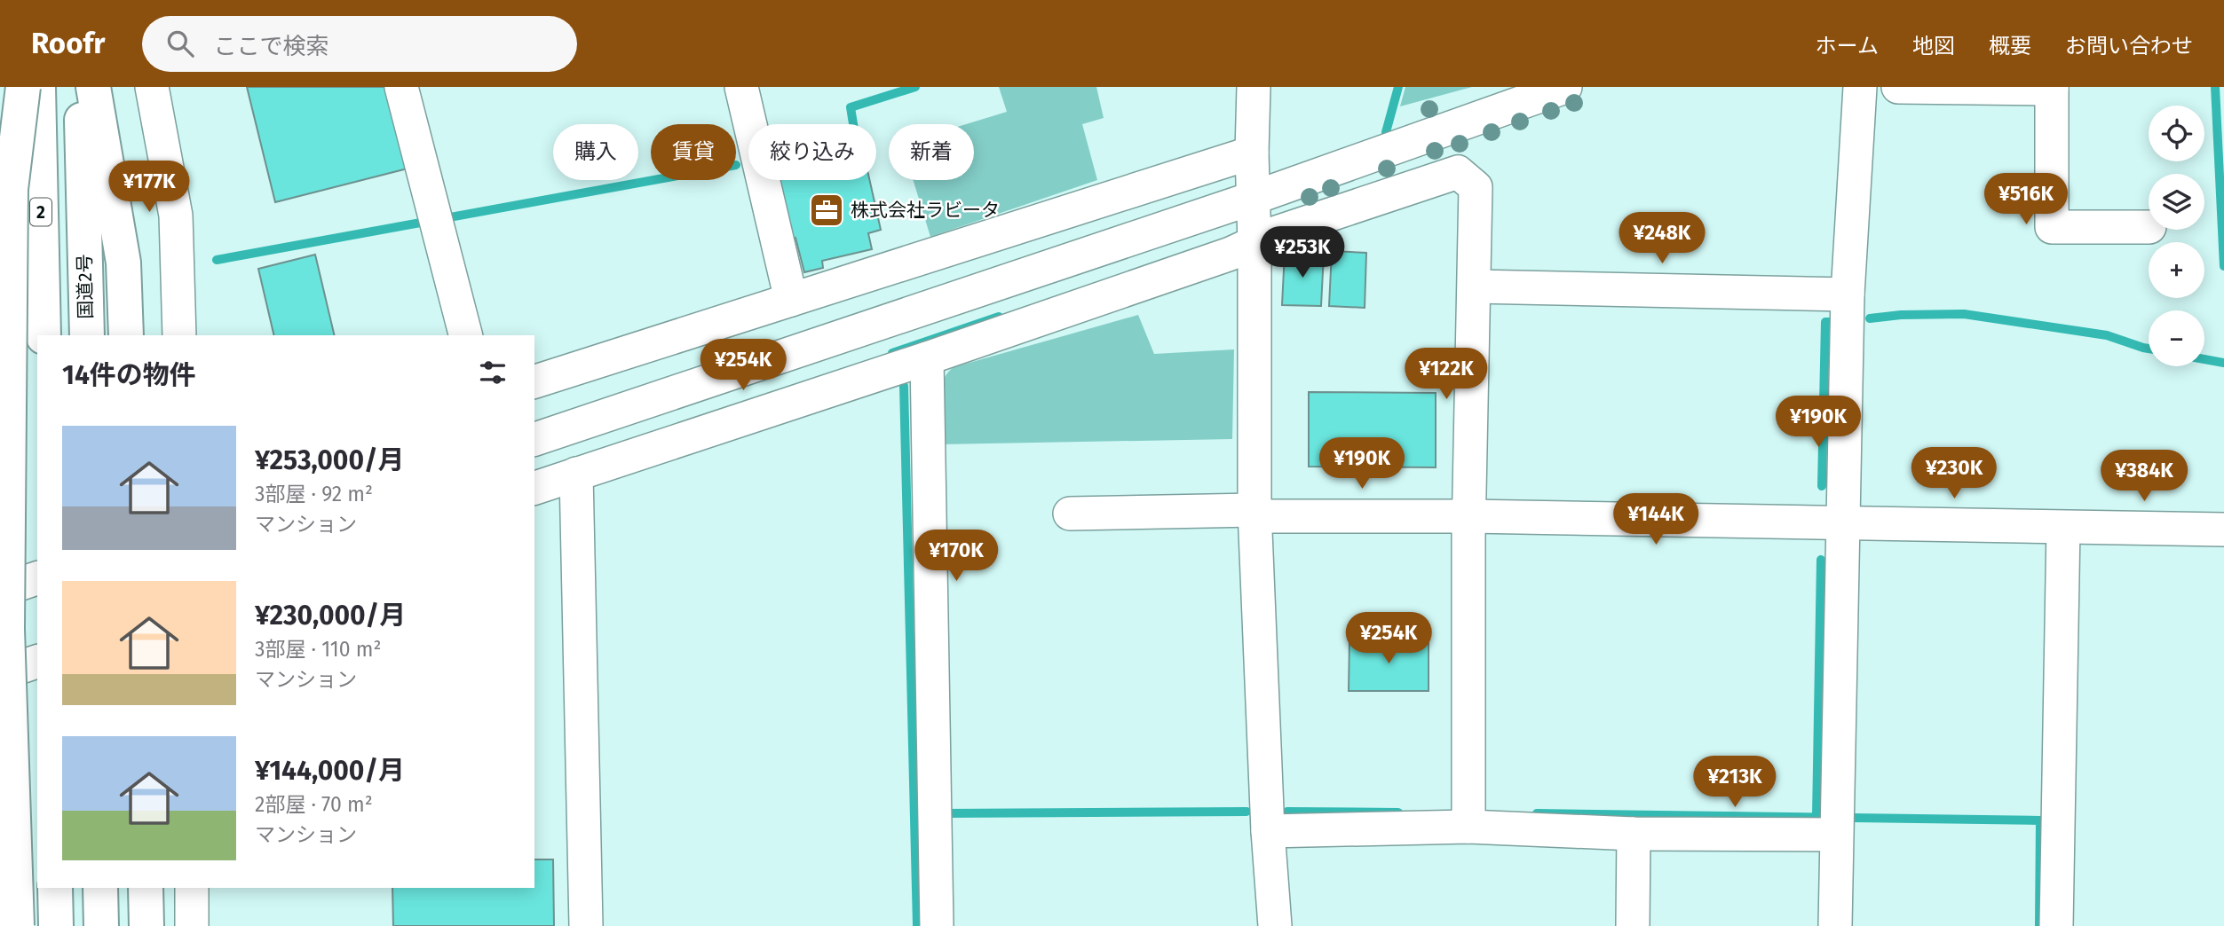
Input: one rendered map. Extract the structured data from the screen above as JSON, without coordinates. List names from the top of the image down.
{
  "streets": {
    "highway": ["2", "国道2号"]
  },
  "places": {
    "office": ["株式会社ラビータ"]
  },
  "page": {
    "header": "Roofr",
    "search": "ここで検索",
    "nav": [
      "ホーム",
      "地図",
      "概要",
      "お問い合わせ"
    ],
    "map_buttons": ["+", "−"],
    "chip": [
      "購入",
      "賃貸",
      "絞り込み",
      "新着"
    ],
    "price": [
      "¥177K",
      "¥516K",
      "¥248K",
      "¥253K",
      "¥254K",
      "¥122K",
      "¥190K",
      "¥190K",
      "¥230K",
      "¥384K",
      "¥144K",
      "¥170K",
      "¥254K",
      "¥213K"
    ],
    "heading": "14件の物件",
    "list": [
      {
        "name": "¥253,000/月",
        "note": "3部屋 · 92 m² · マンション"
      },
      {
        "name": "¥230,000/月",
        "note": "3部屋 · 110 m² · マンション"
      },
      {
        "name": "¥144,000/月",
        "note": "2部屋 · 70 m² · マンション"
      }
    ]
  }
}
